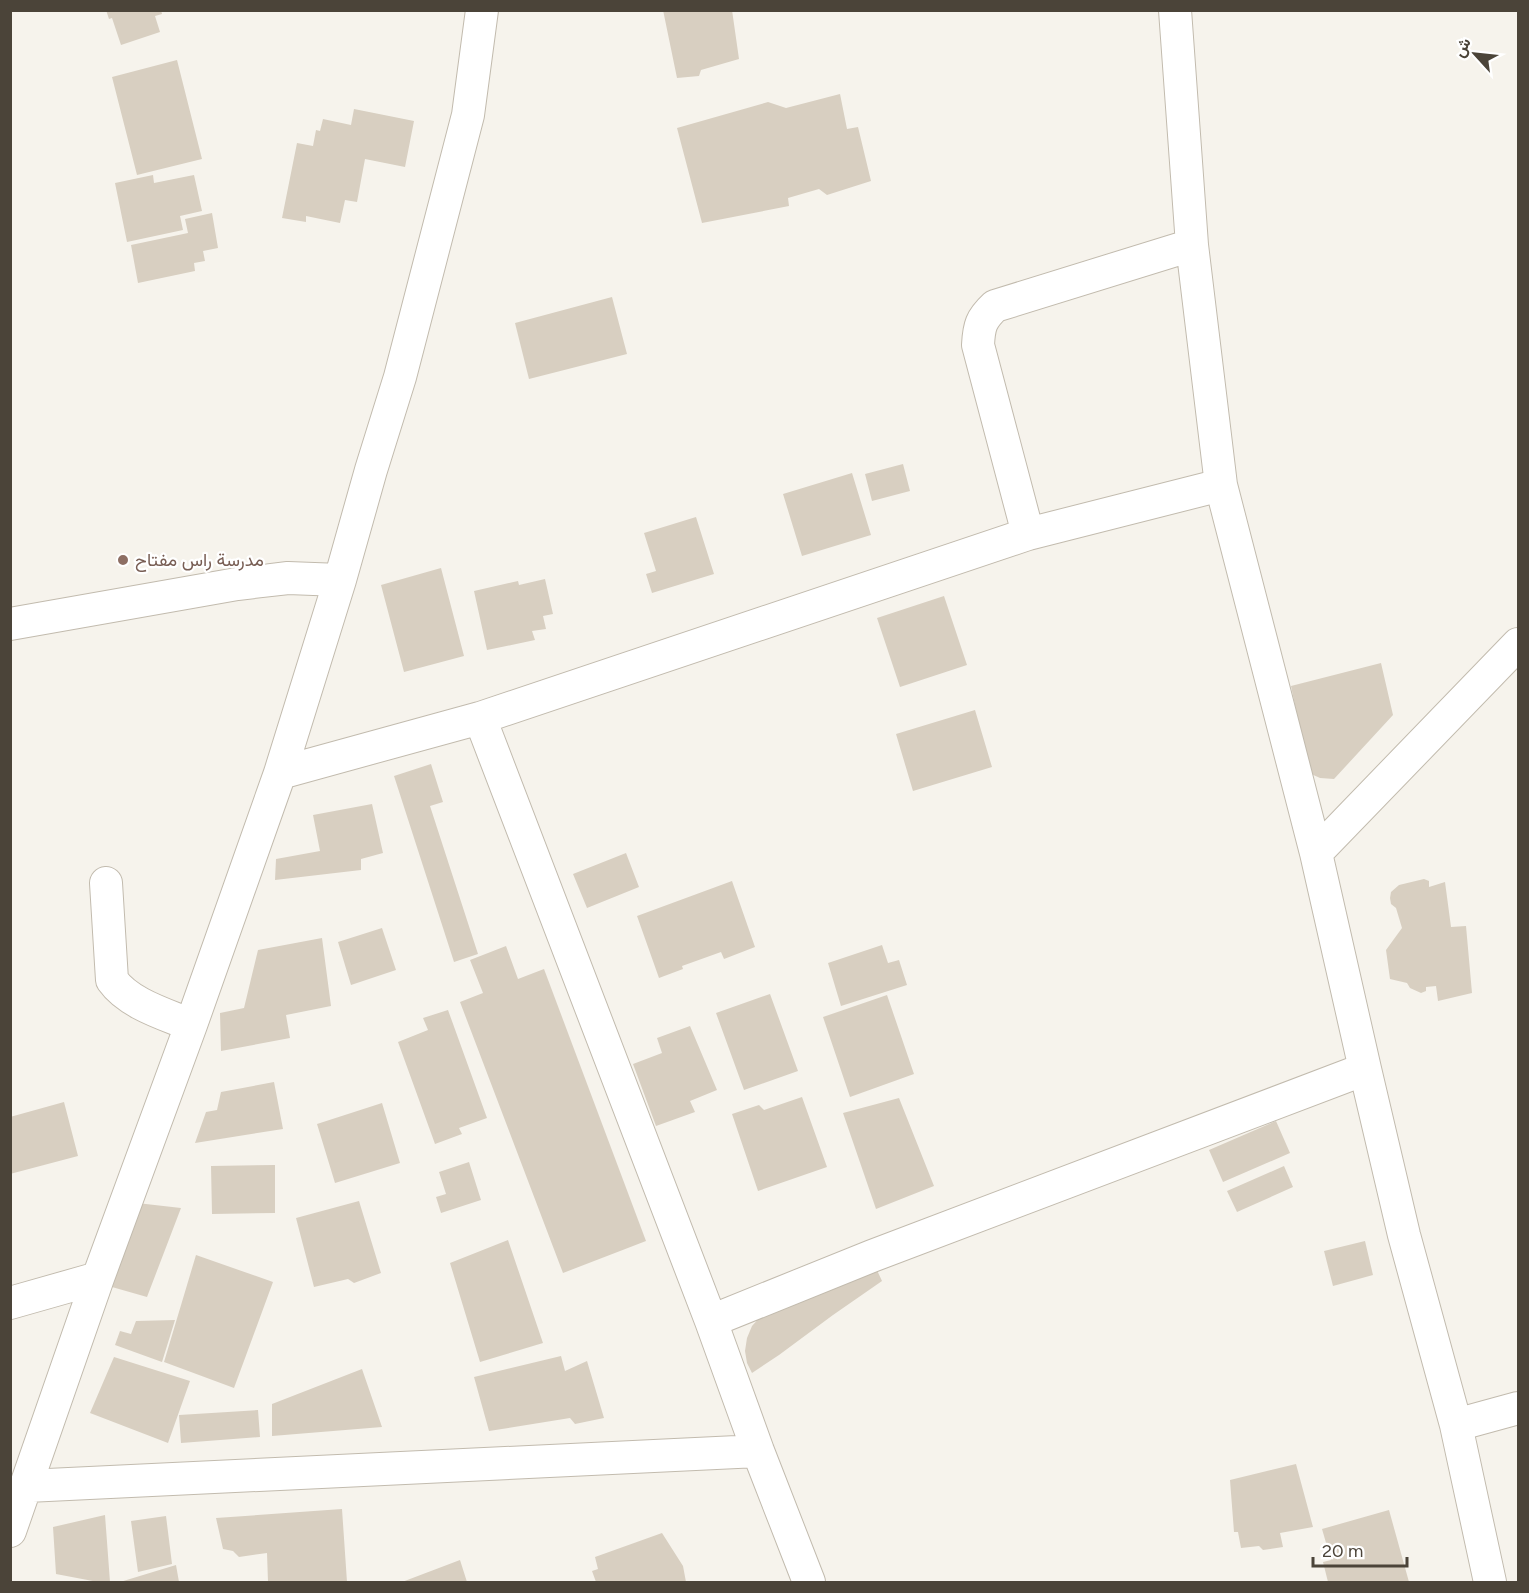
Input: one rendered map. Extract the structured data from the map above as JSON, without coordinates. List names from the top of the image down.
{
  "places": ["مدرسة راس مفتاح"],
  "scale_bar": "20 m",
  "north": "top left"
}
